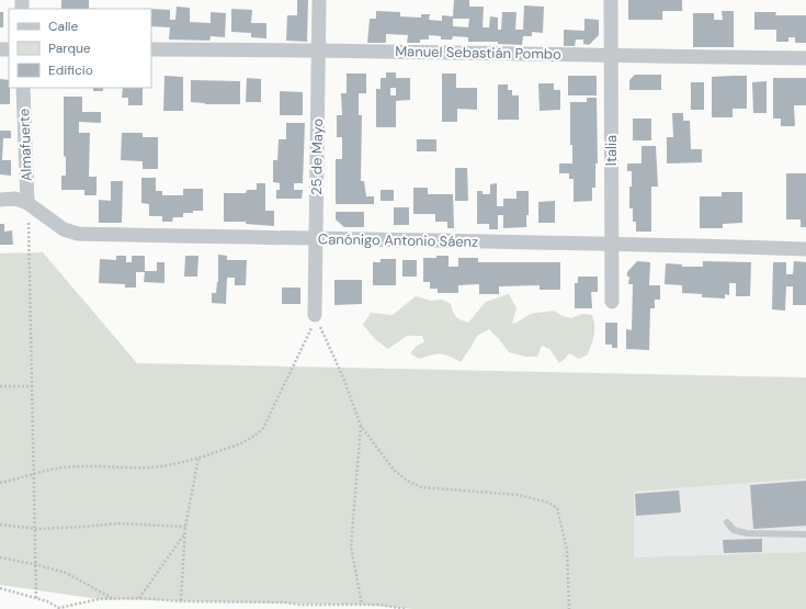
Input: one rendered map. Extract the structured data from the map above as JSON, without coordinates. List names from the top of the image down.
{
  "streets": {
    "street": [
      "Manuel Sebastián Pombo",
      "Almafuerte",
      "Italia",
      "25 de Mayo",
      "Canónigo Antonio Sáenz"
    ]
  },
  "crossings": [
    ["Manuel Sebastián Pombo", "Italia"],
    ["Manuel Sebastián Pombo", "25 de Mayo"],
    ["Almafuerte", "Canónigo Antonio Sáenz"],
    ["Italia", "Canónigo Antonio Sáenz"],
    ["25 de Mayo", "Canónigo Antonio Sáenz"]
  ],
  "legend": ["Calle", "Parque", "Edificio"]
}
